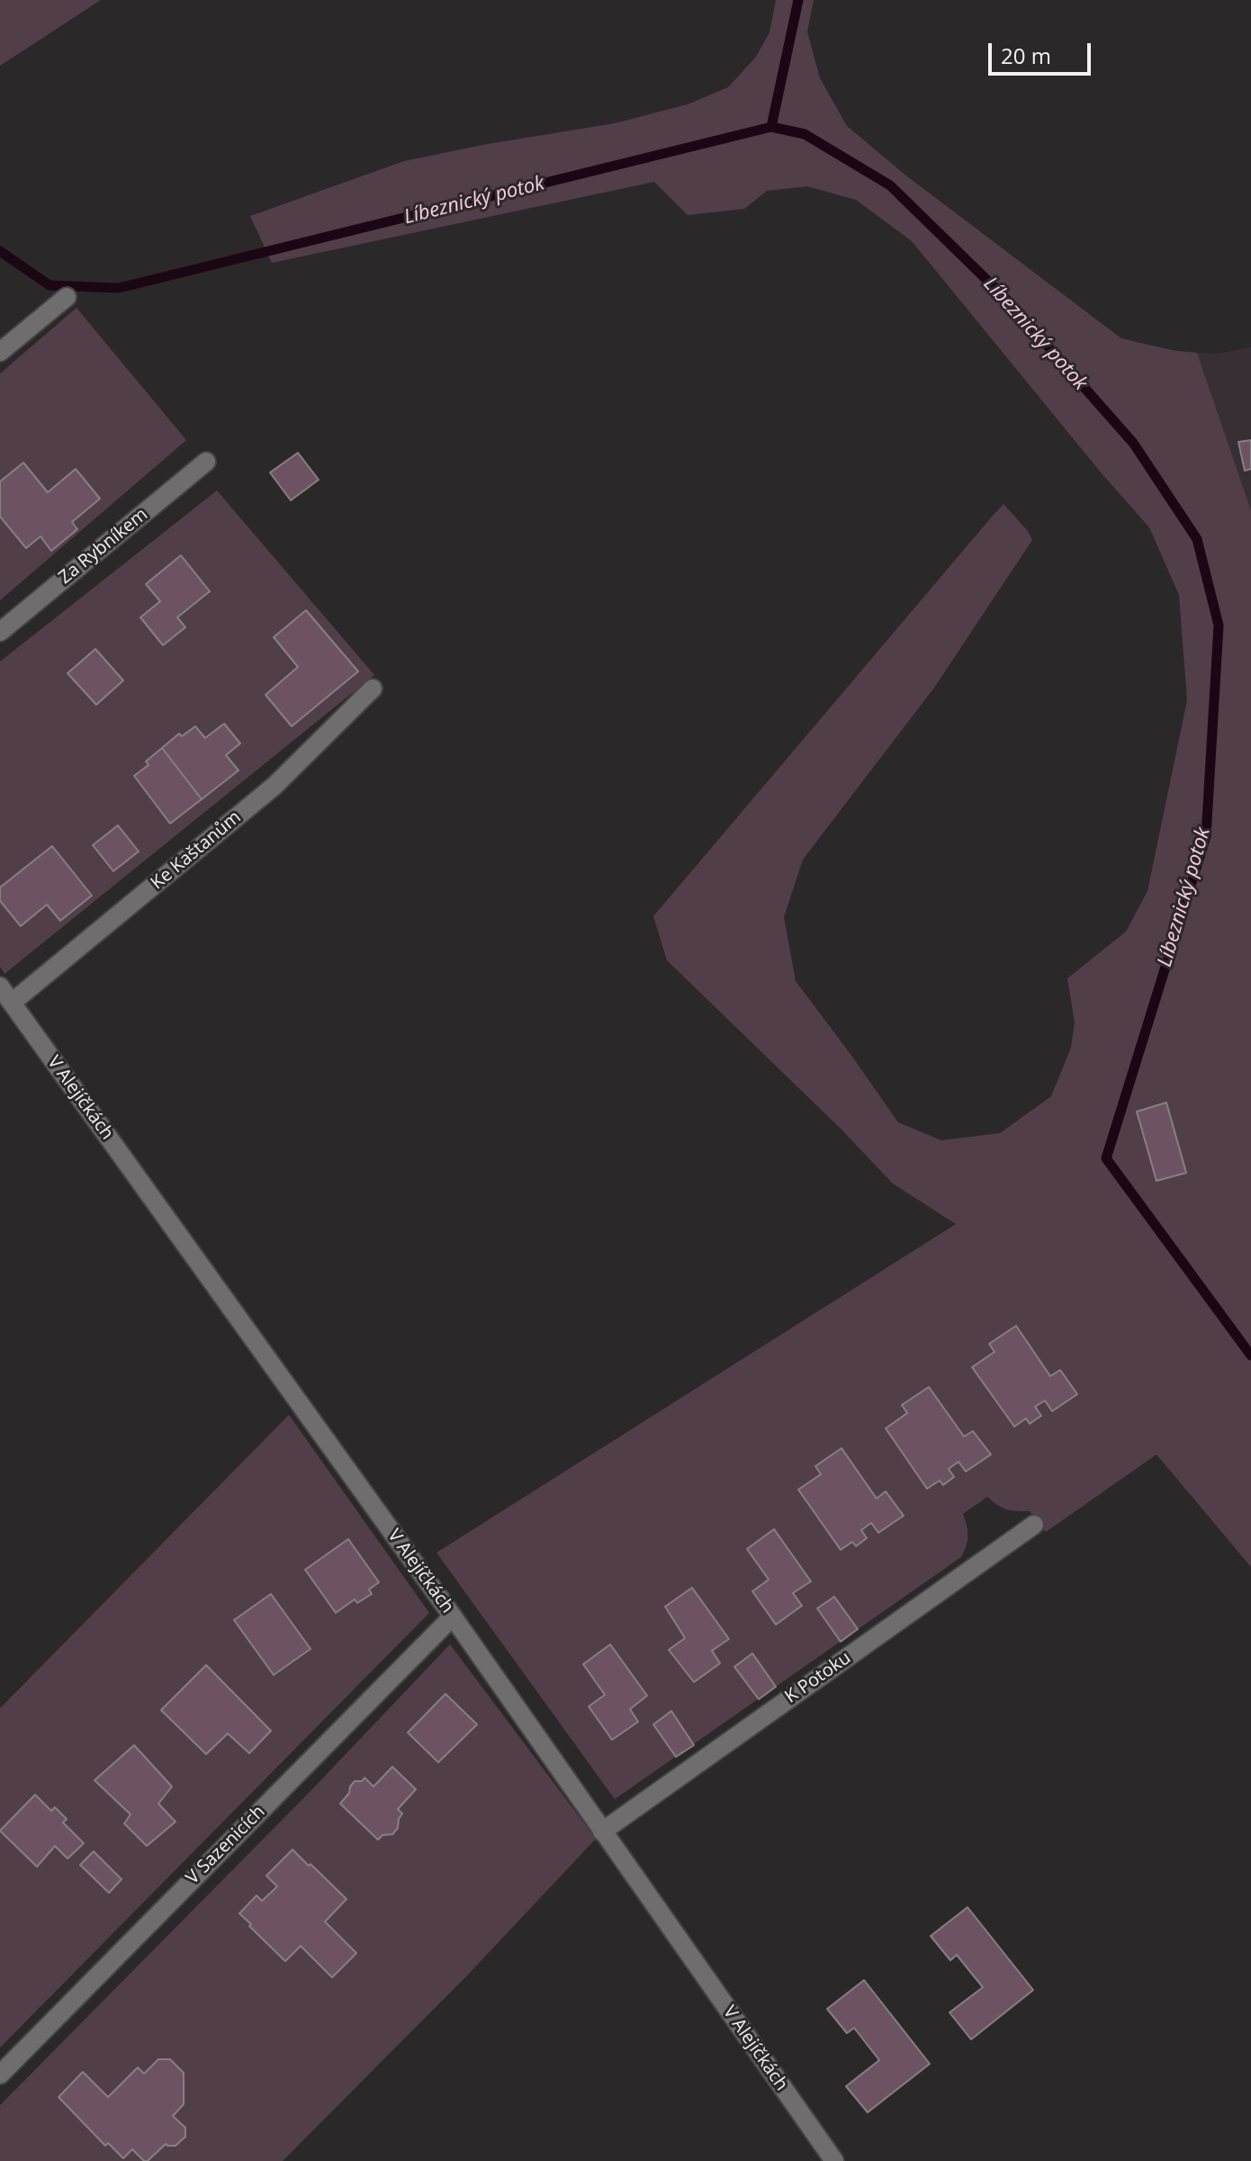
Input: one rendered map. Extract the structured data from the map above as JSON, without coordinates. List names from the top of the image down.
{
  "streets": {
    "street": [
      "Za Rybníkem",
      "Ke Kaštanům",
      "V Alejíčkách",
      "K Potoku",
      "V Sazenicích"
    ]
  },
  "crossings": [
    ["Ke Kaštanům", "V Alejíčkách"],
    ["V Alejíčkách", "K Potoku"],
    ["V Alejíčkách", "V Sazenicích"]
  ],
  "water": ["Líbeznický potok"],
  "scale_bar": "20 m"
}
